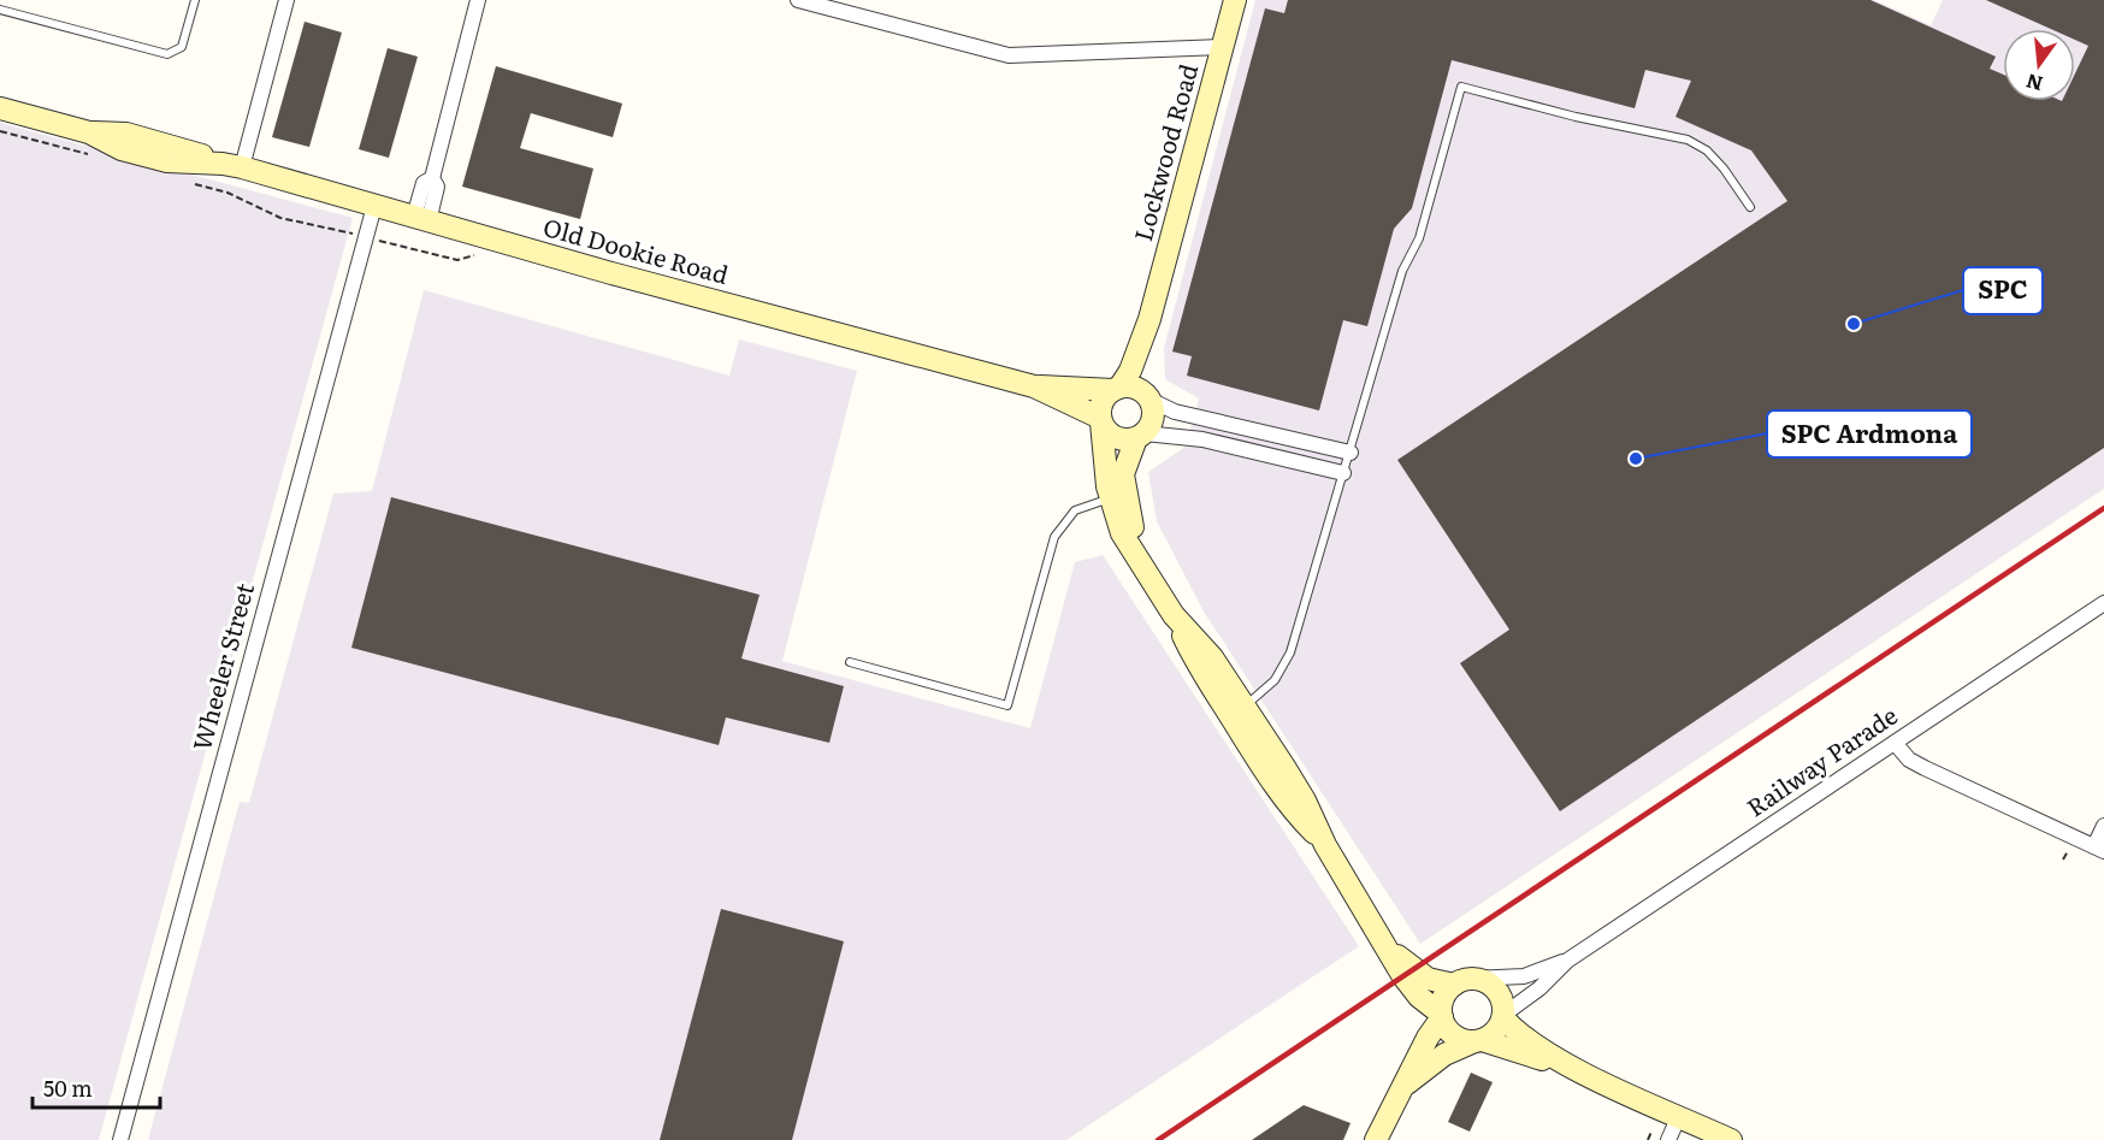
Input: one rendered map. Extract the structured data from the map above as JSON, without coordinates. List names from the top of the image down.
{
  "streets": {
    "street": [
      "Lockwood Road",
      "Old Dookie Road",
      "Wheeler Street",
      "Railway Parade"
    ]
  },
  "crossings": [
    ["Lockwood Road", "Old Dookie Road"],
    ["Old Dookie Road", "Wheeler Street"]
  ],
  "places": ["SPC", "SPC Ardmona"],
  "scale_bar": "50 m",
  "north": "bottom"
}
